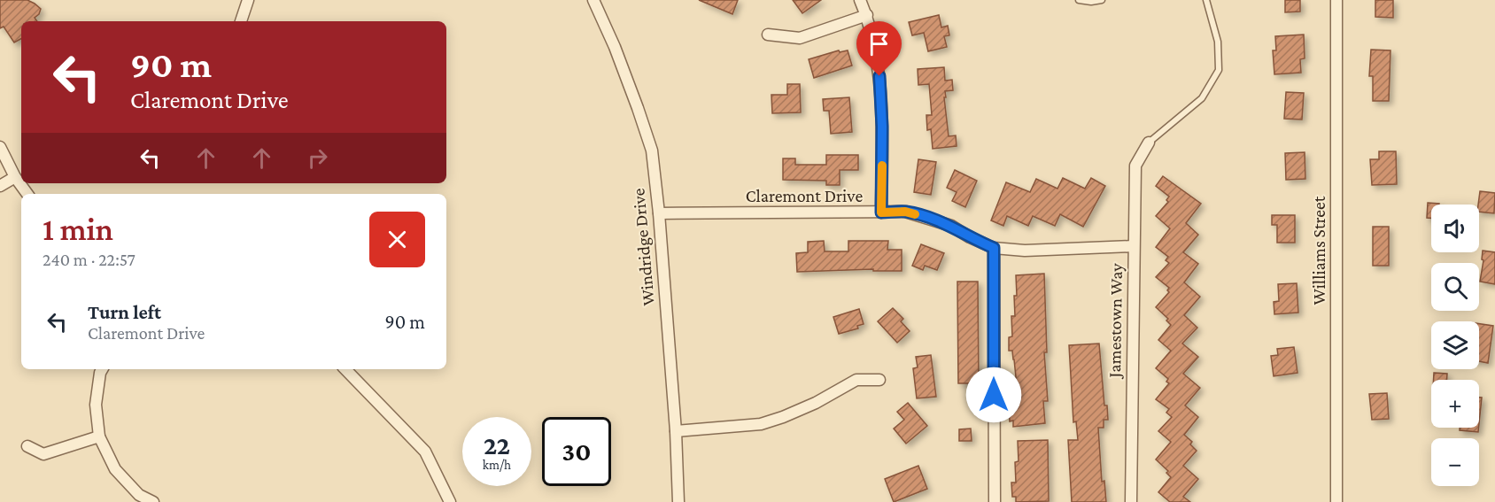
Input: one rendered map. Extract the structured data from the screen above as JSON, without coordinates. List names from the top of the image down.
{
  "streets": {
    "street": [
      "Claremont Drive",
      "Windridge Drive",
      "Williams Street",
      "Jamestown Way"
    ]
  },
  "crossings": [
    ["Claremont Drive", "Windridge Drive"],
    ["Claremont Drive", "Jamestown Way"]
  ],
  "page": {
    "turn": ["90 m", "Claremont Drive"],
    "heading": ["1 min", "240 m · 22:57"],
    "map_buttons": ["+", "−"],
    "list": [
      {
        "name": "Turn left",
        "note": "Claremont Drive",
        "value": "90 m"
      }
    ],
    "speed": "22 km/h",
    "limit": "30"
  }
}
